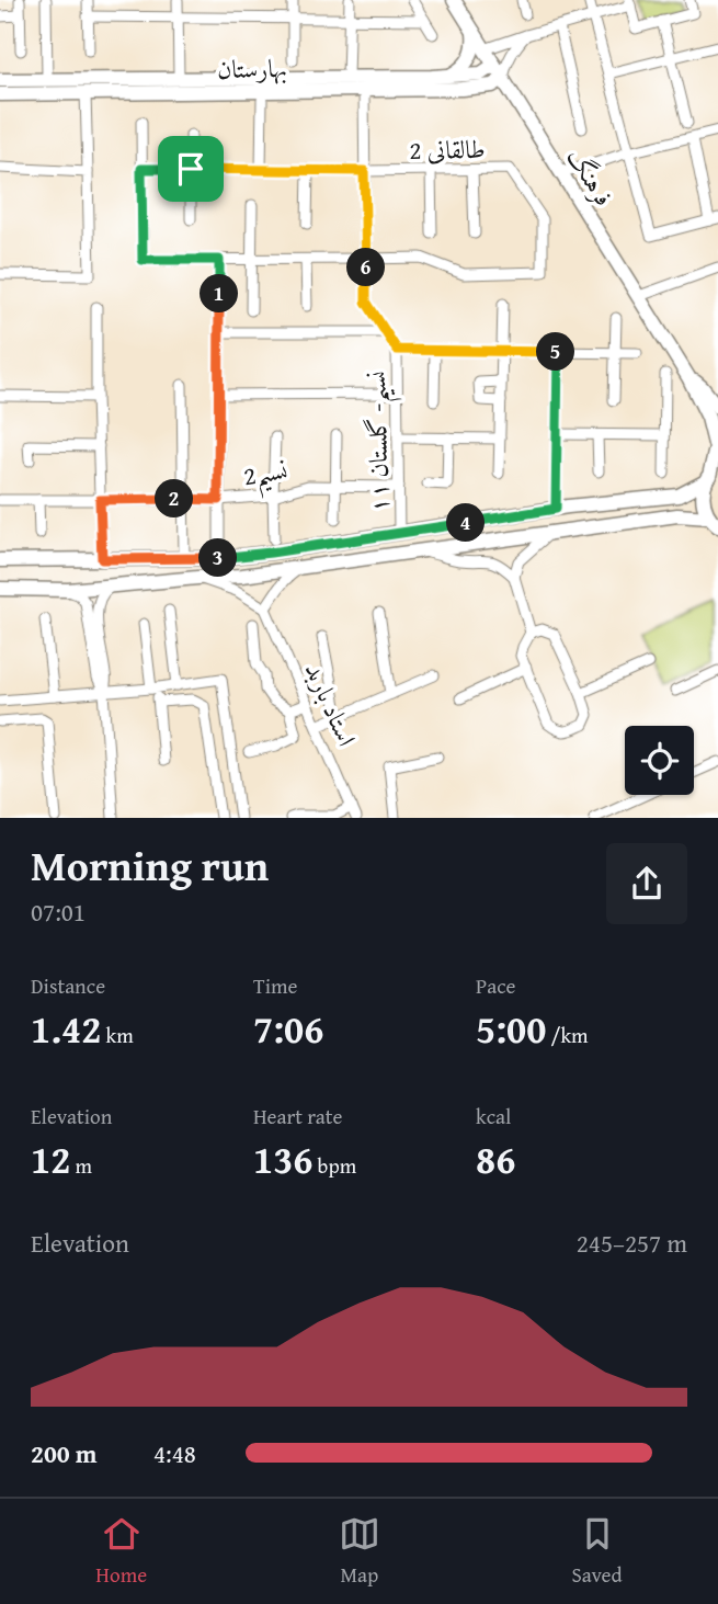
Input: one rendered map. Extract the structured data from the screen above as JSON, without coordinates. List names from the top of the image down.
{
  "streets": {
    "street": [
      "بهارستان",
      "طالقانی 2",
      "فرهنگ",
      "نسیم- گلستان ۱۱",
      "نسیم2",
      "استاد باربد"
    ]
  },
  "crossings": [
    ["بهارستان", "فرهنگ"],
    ["نسیم- گلستان ۱۱", "نسیم2"]
  ],
  "page": {
    "pins": [
      "6",
      "1",
      "5",
      "2",
      "4",
      "3"
    ],
    "heading": ["Morning run", "07:01"],
    "stats": [
      ["Distance", "1.42 km"],
      ["Time", "7:06"],
      ["Pace", "5:00 /km"],
      ["Elevation", "12 m"],
      ["Heart rate", "136 bpm"],
      ["kcal", "86"]
    ],
    "chart": ["Elevation", "245–257 m"],
    "list": [
      {
        "name": "200 m",
        "note": "4:48"
      }
    ],
    "tabs": ["Home", "Map", "Saved"]
  }
}
